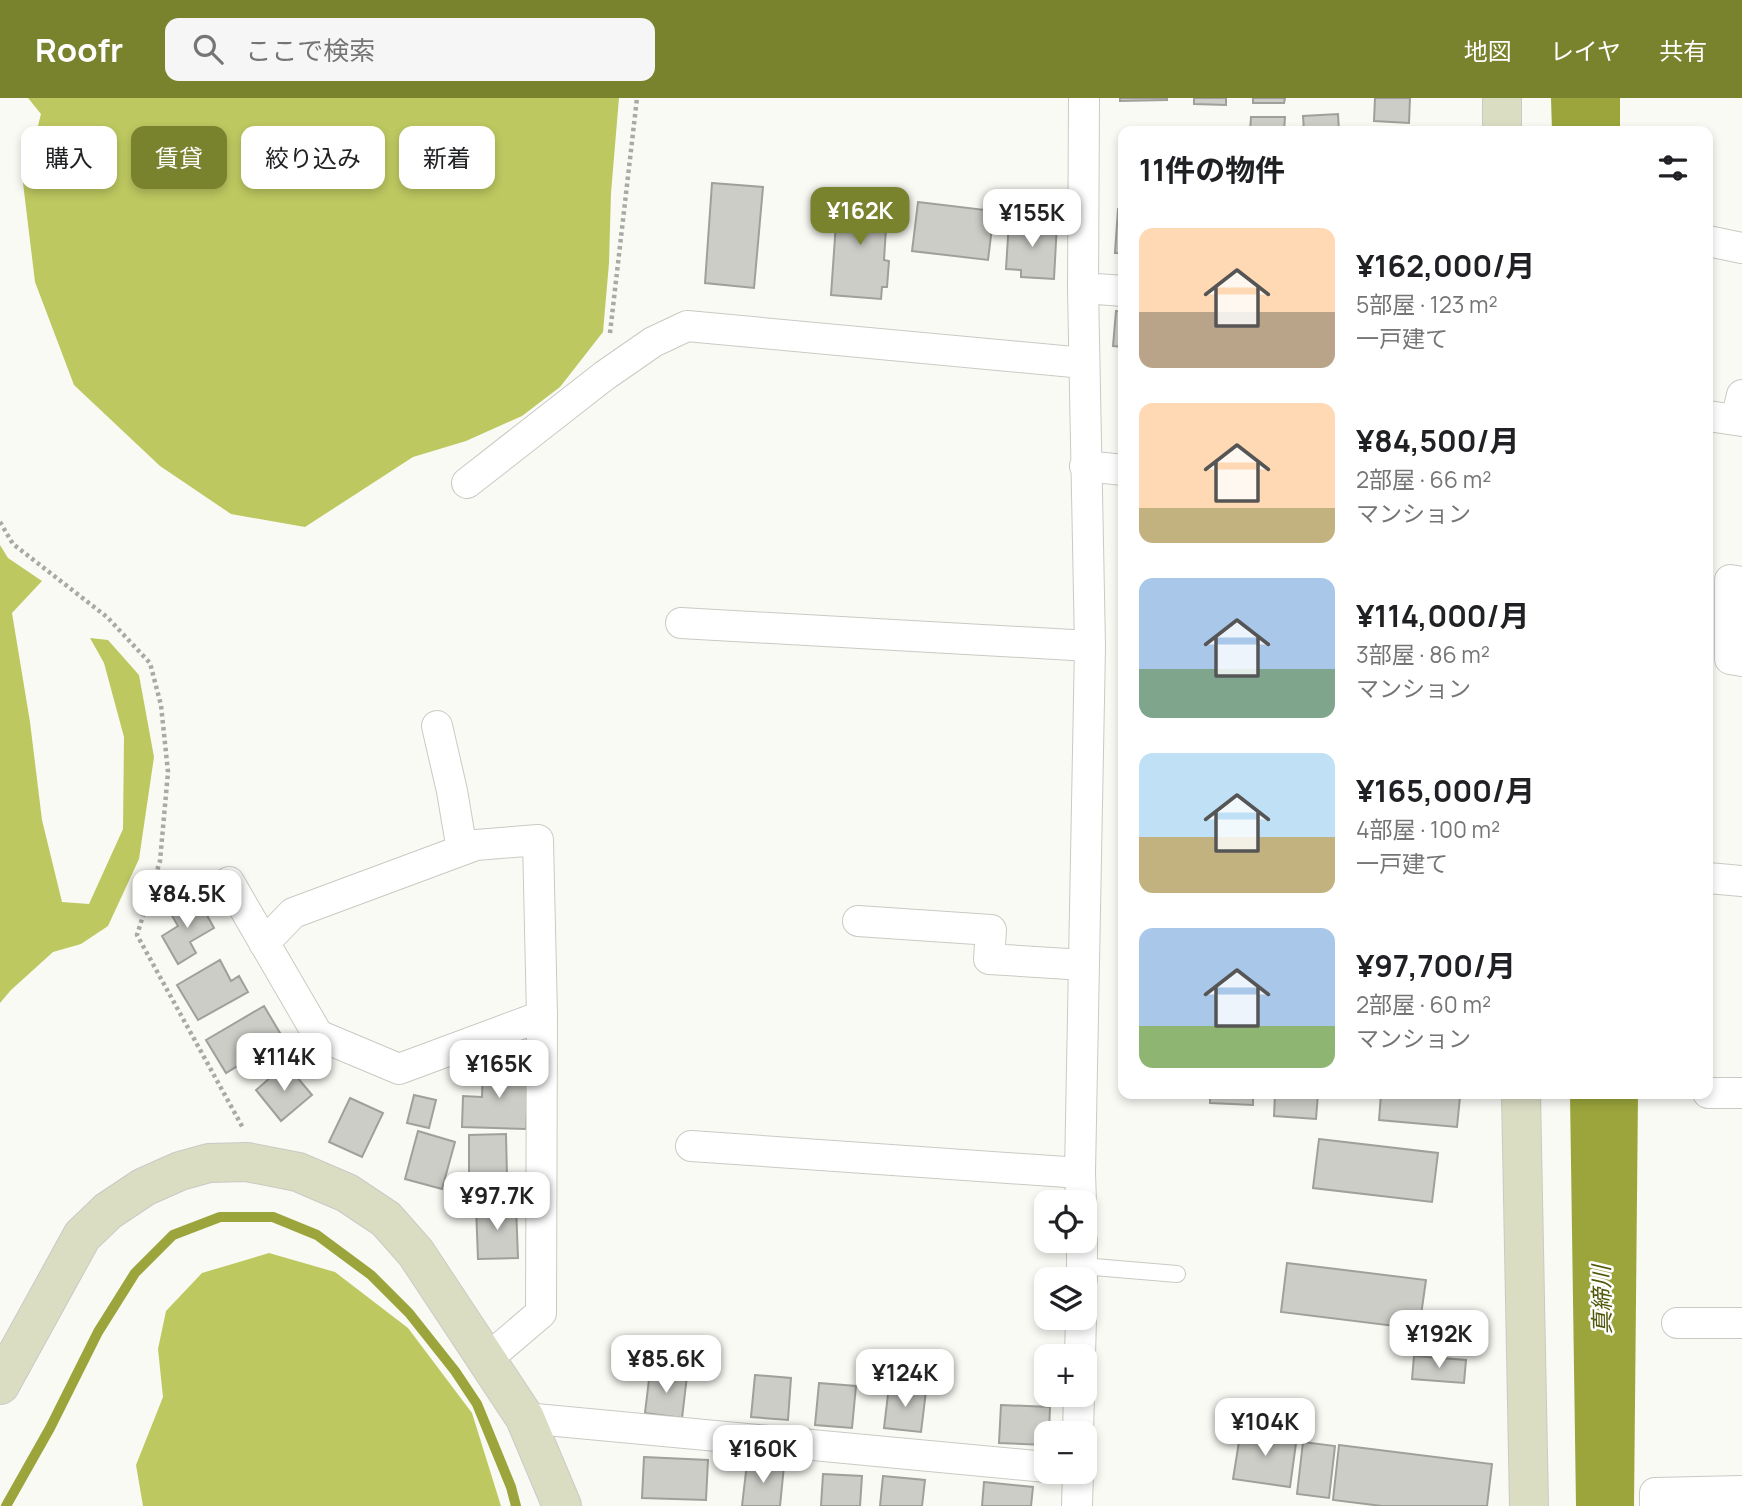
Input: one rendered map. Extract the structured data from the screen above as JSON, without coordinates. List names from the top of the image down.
{
  "water": ["真締川"],
  "page": {
    "header": "Roofr",
    "search": "ここで検索",
    "nav": ["地図", "レイヤ", "共有"],
    "chip": [
      "購入",
      "賃貸",
      "絞り込み",
      "新着"
    ],
    "heading": "11件の物件",
    "price": [
      "¥162K",
      "¥155K",
      "¥84.5K",
      "¥114K",
      "¥165K",
      "¥97.7K",
      "¥192K",
      "¥85.6K",
      "¥124K",
      "¥104K",
      "¥160K"
    ],
    "list": [
      {
        "name": "¥162,000/月",
        "note": "5部屋 · 123 m² · 一戸建て"
      },
      {
        "name": "¥84,500/月",
        "note": "2部屋 · 66 m² · マンション"
      },
      {
        "name": "¥114,000/月",
        "note": "3部屋 · 86 m² · マンション"
      },
      {
        "name": "¥165,000/月",
        "note": "4部屋 · 100 m² · 一戸建て"
      },
      {
        "name": "¥97,700/月",
        "note": "2部屋 · 60 m² · マンション"
      }
    ],
    "map_buttons": ["+", "−"]
  }
}
